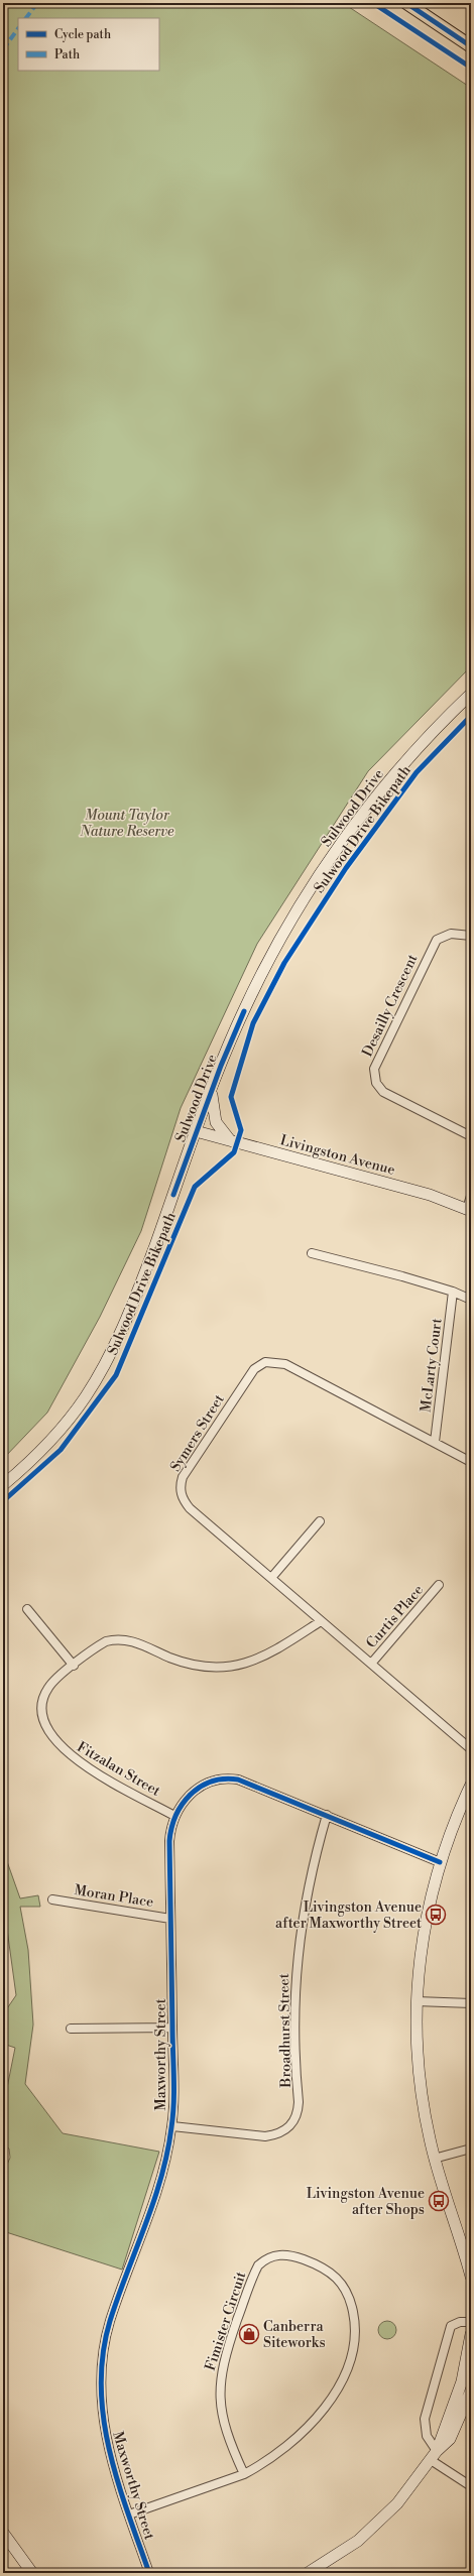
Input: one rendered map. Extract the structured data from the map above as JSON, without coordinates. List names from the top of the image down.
{
  "streets": {
    "street": [
      "Sulwood Drive",
      "Desailly Crescent",
      "Livingston Avenue",
      "McLarty Court",
      "Symers Street",
      "Curtis Place",
      "Fitzalan Street",
      "Moran Place",
      "Broadhurst Street",
      "Maxworthy Street",
      "Fimister Circuit"
    ],
    "cycle path": ["Sulwood Drive Bikepath"]
  },
  "crossings": [
    ["Sulwood Drive", "Livingston Avenue"],
    ["McLarty Court", "Symers Street"],
    ["Symers Street", "Curtis Place"],
    ["Symers Street", "Fitzalan Street"],
    ["Fitzalan Street", "Maxworthy Street"],
    ["Moran Place", "Maxworthy Street"],
    ["Broadhurst Street", "Maxworthy Street"],
    ["Maxworthy Street", "Fimister Circuit"]
  ],
  "parks": ["Mount Taylor Nature Reserve"],
  "places": {
    "bus stop": ["Livingston Avenue after Maxworthy Street", "Livingston Avenue after Shops"],
    "shop": ["Canberra Siteworks"]
  },
  "legend": ["Cycle path", "Path"]
}
